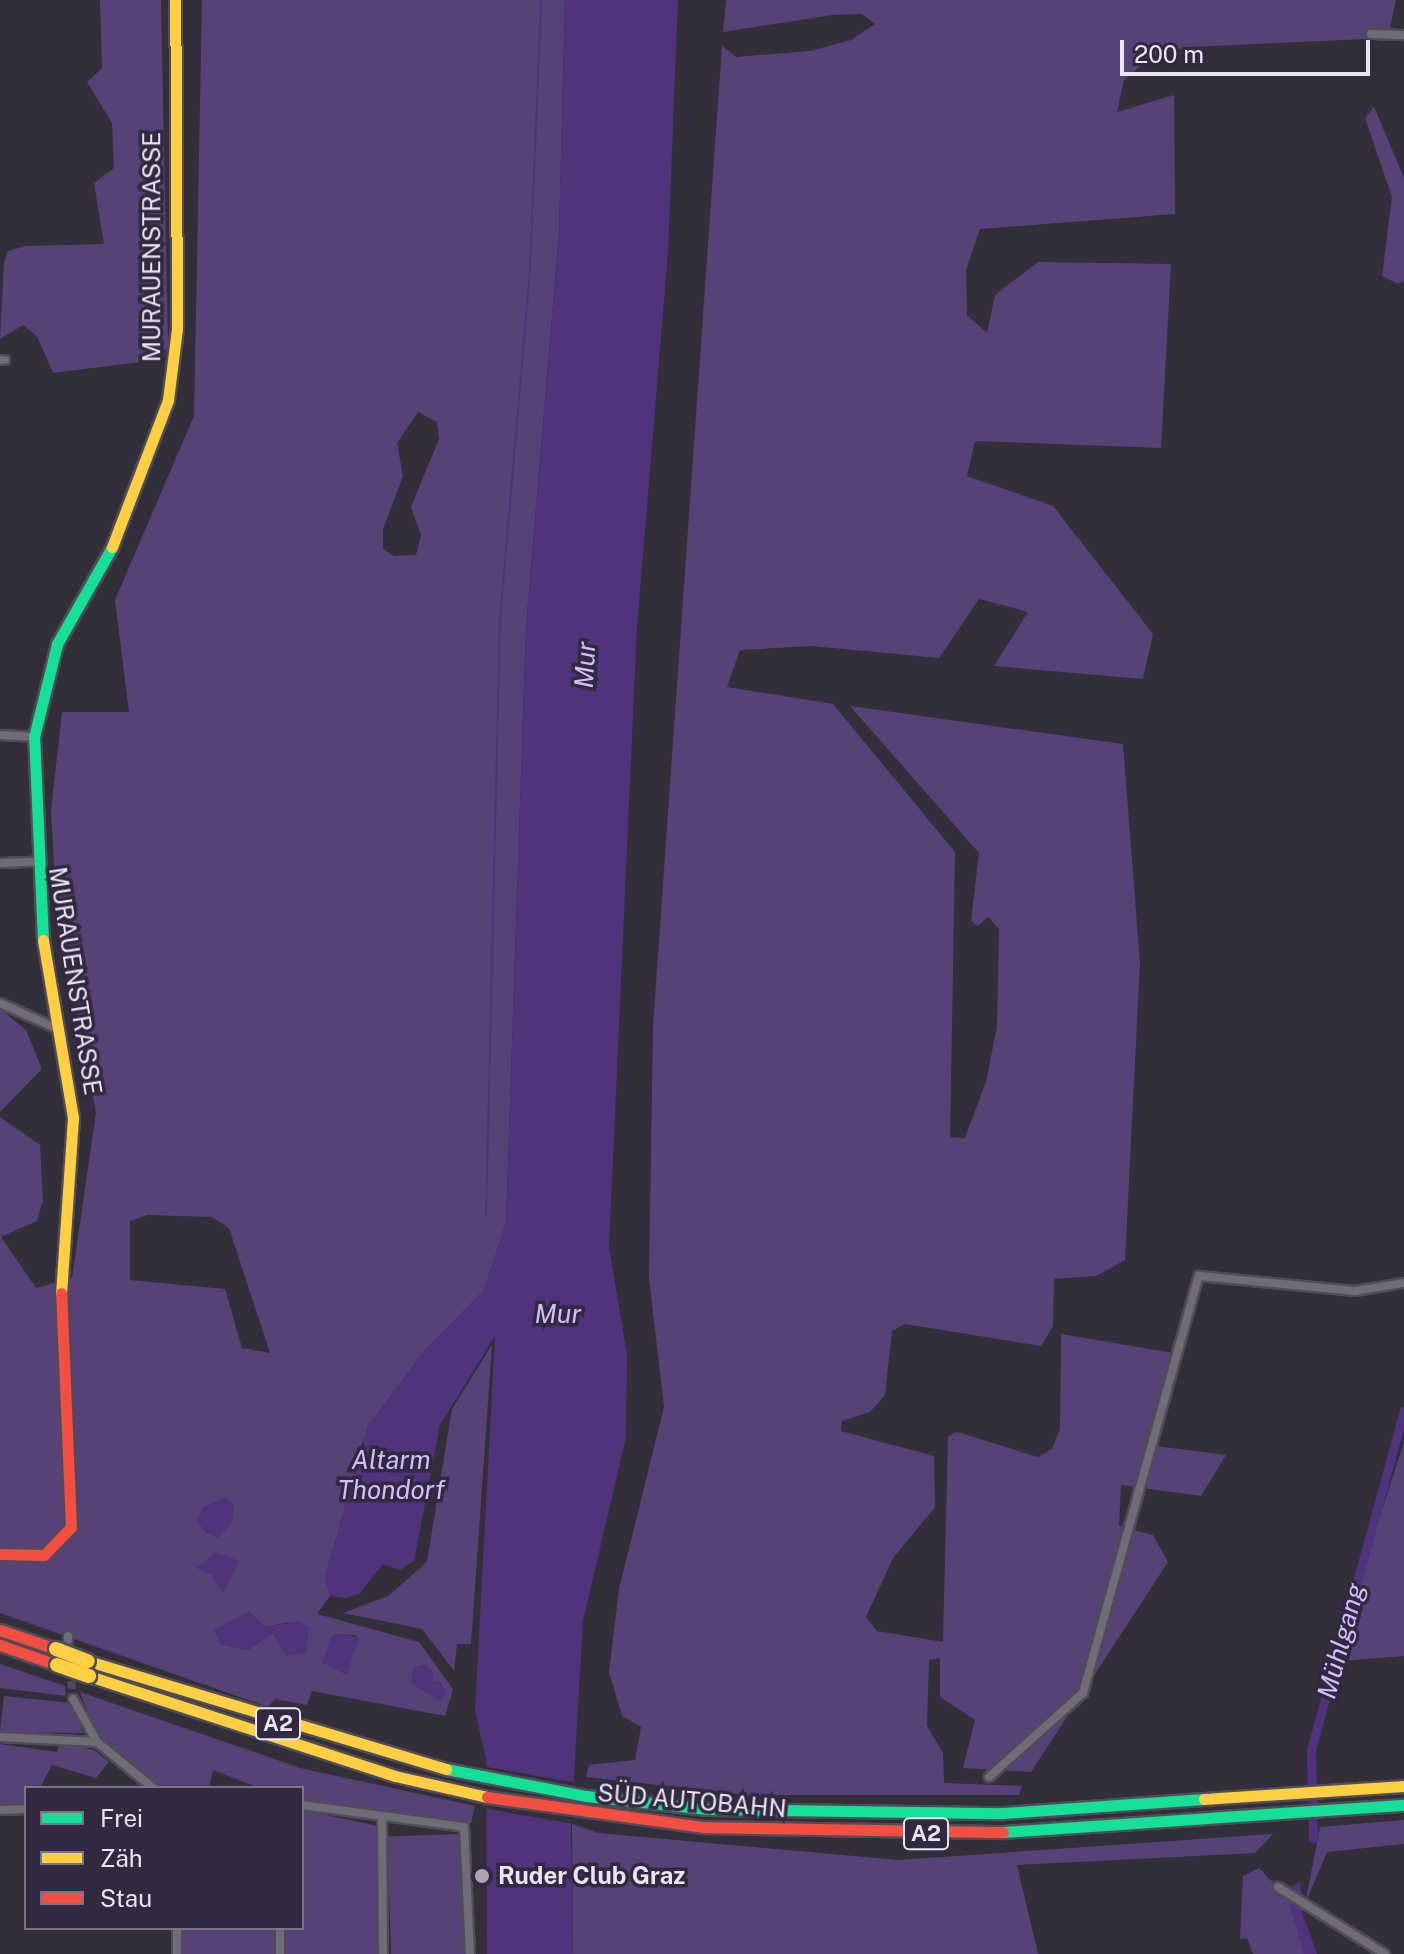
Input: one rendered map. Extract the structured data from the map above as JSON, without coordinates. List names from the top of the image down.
{
  "streets": {
    "main road": ["MURAUENSTRASSE", "A2", "SÜD AUTOBAHN"]
  },
  "water": ["Mur", "Altarm Thondorf", "Mühlgang"],
  "places": ["Ruder Club Graz"],
  "legend": ["Frei", "Zäh", "Stau"],
  "scale_bar": "200 m"
}
